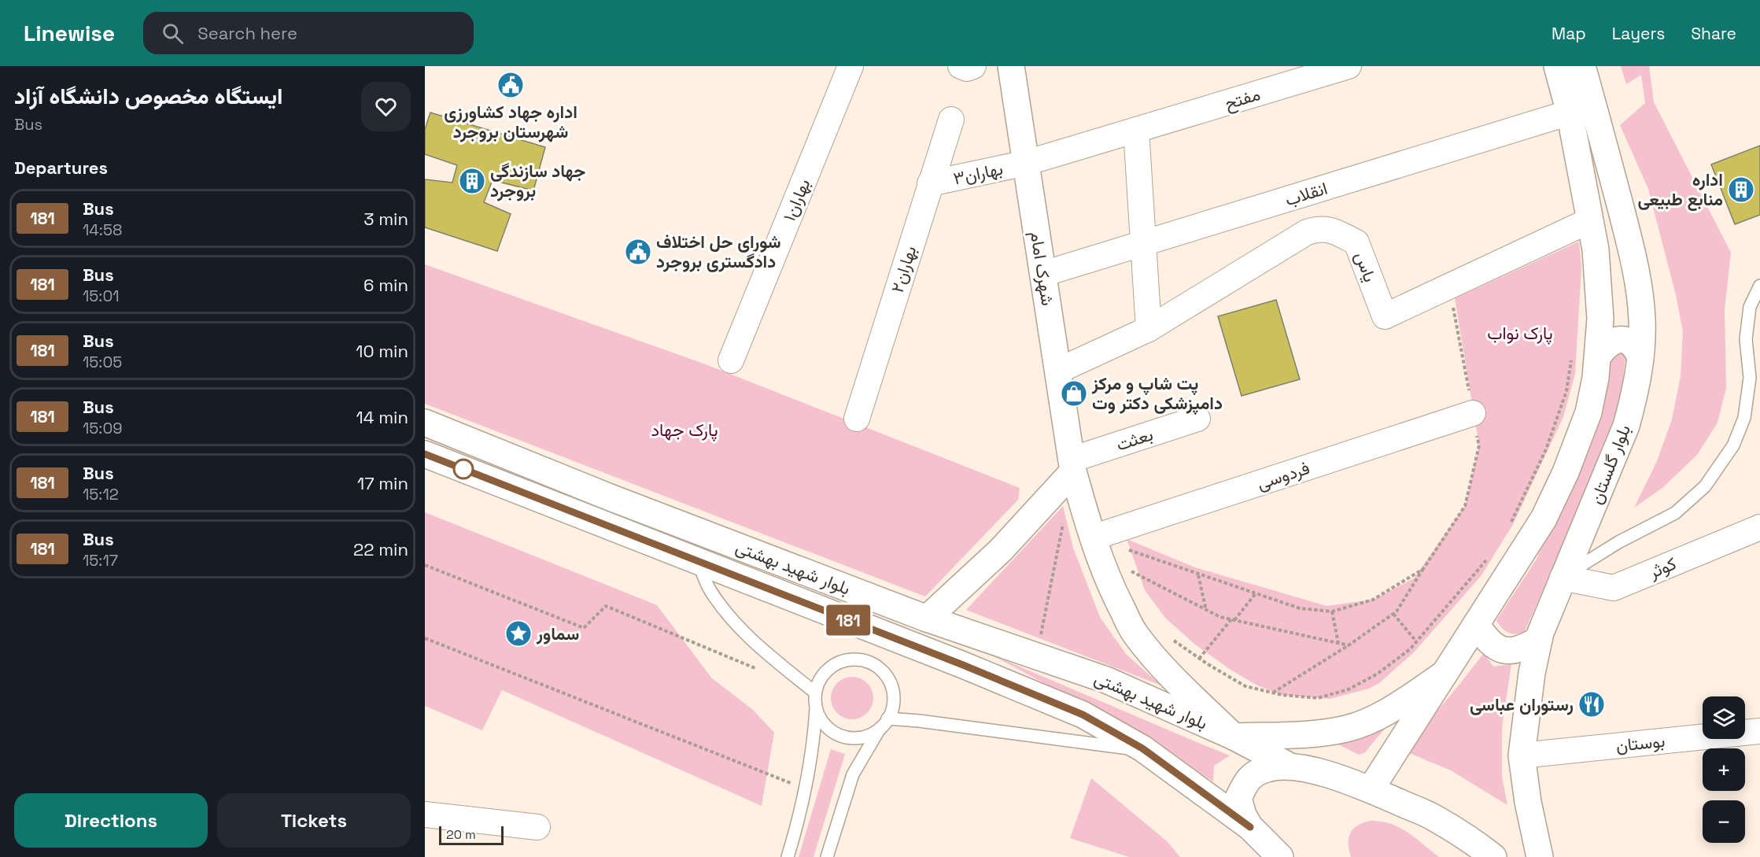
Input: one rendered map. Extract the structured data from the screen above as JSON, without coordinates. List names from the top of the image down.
{
  "streets": {
    "main road": ["شهرک امام", "بلوار گلستان", "بلوار شهید بهشتی"],
    "street": [
      "مفتح",
      "بهاران۳",
      "انقلاب",
      "بهاران۱",
      "یاس",
      "بهاران۲",
      "بعثت",
      "فردوسی",
      "کوثر",
      "بوستان"
    ]
  },
  "crossings": [
    ["مفتح", "بهاران۳"],
    ["مفتح", "شهرک امام"],
    ["بهاران۳", "شهرک امام"],
    ["بهاران۳", "بهاران۲"],
    ["انقلاب", "شهرک امام"],
    ["یاس", "شهرک امام"],
    ["شهرک امام", "بعثت"],
    ["شهرک امام", "فردوسی"],
    ["شهرک امام", "بلوار شهید بهشتی"],
    ["بلوار گلستان", "کوثر"],
    ["بلوار گلستان", "بوستان"]
  ],
  "parks": ["پارک نواب", "پارک جهاد"],
  "places": {
    "public building": ["اداره جهاد کشاورزی شهرستان بروجرد", "شورای حل اختلاف دادگستری بروجرد"],
    "building": ["جهاد سازندگی بروجرد", "اداره منابع طبیعی"],
    "shop": ["پت شاپ و مرکز دامپزشکی دکتر وت"],
    "place": ["سماور"],
    "restaurant": ["رستوران عباسی"]
  },
  "lines": ["bus line 181"],
  "scale_bar": "20 m",
  "page": {
    "header": "Linewise",
    "search": "Search here",
    "nav": ["Map", "Layers", "Share"],
    "heading": [
      ["ایستگاه مخصوص دانشگاه آزاد", "Bus"],
      "Departures"
    ],
    "on_map": "181",
    "list": [
      {
        "mark": "181",
        "name": "Bus",
        "note": "14:58",
        "value": "3 min"
      },
      {
        "mark": "181",
        "name": "Bus",
        "note": "15:01",
        "value": "6 min"
      },
      {
        "mark": "181",
        "name": "Bus",
        "note": "15:05",
        "value": "10 min"
      },
      {
        "mark": "181",
        "name": "Bus",
        "note": "15:09",
        "value": "14 min"
      },
      {
        "mark": "181",
        "name": "Bus",
        "note": "15:12",
        "value": "17 min"
      },
      {
        "mark": "181",
        "name": "Bus",
        "note": "15:17",
        "value": "22 min"
      }
    ],
    "map_buttons": ["+", "−"],
    "buttons": ["Directions", "Tickets"],
    "scale": "20 m"
  }
}
